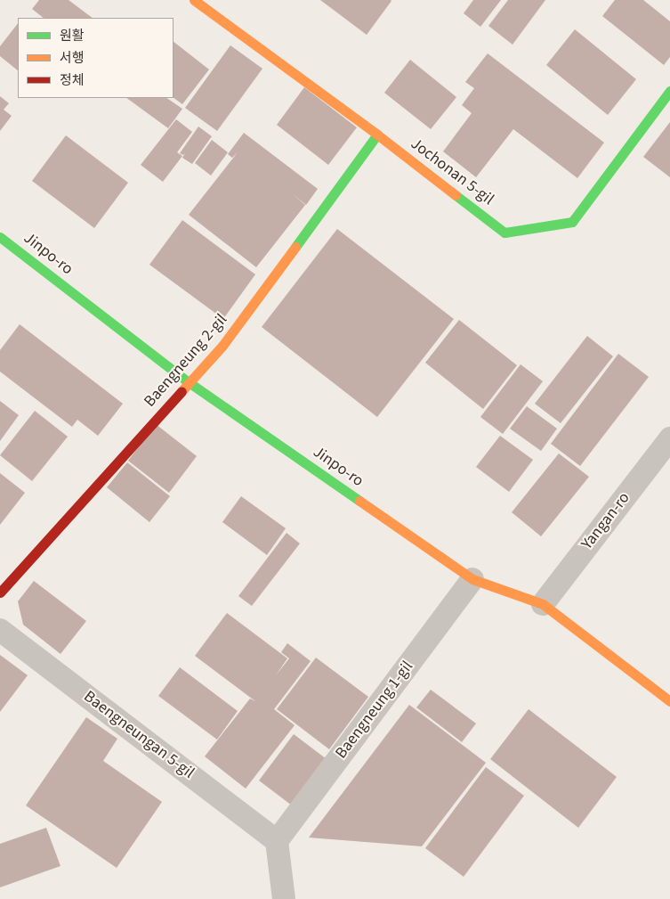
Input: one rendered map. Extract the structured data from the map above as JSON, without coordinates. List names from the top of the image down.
{
  "streets": {
    "street": [
      "Jochonan 5-gil",
      "Jinpo-ro",
      "Baengneung 2-gil",
      "Yangan-ro",
      "Baengneung 1-gil",
      "Baengneungan 5-gil"
    ]
  },
  "crossings": [
    ["Jochonan 5-gil", "Baengneung 2-gil"],
    ["Jinpo-ro", "Baengneung 2-gil"],
    ["Jinpo-ro", "Yangan-ro"],
    ["Jinpo-ro", "Baengneung 1-gil"],
    ["Baengneung 1-gil", "Baengneungan 5-gil"]
  ],
  "legend": ["원활", "서행", "정체"]
}
